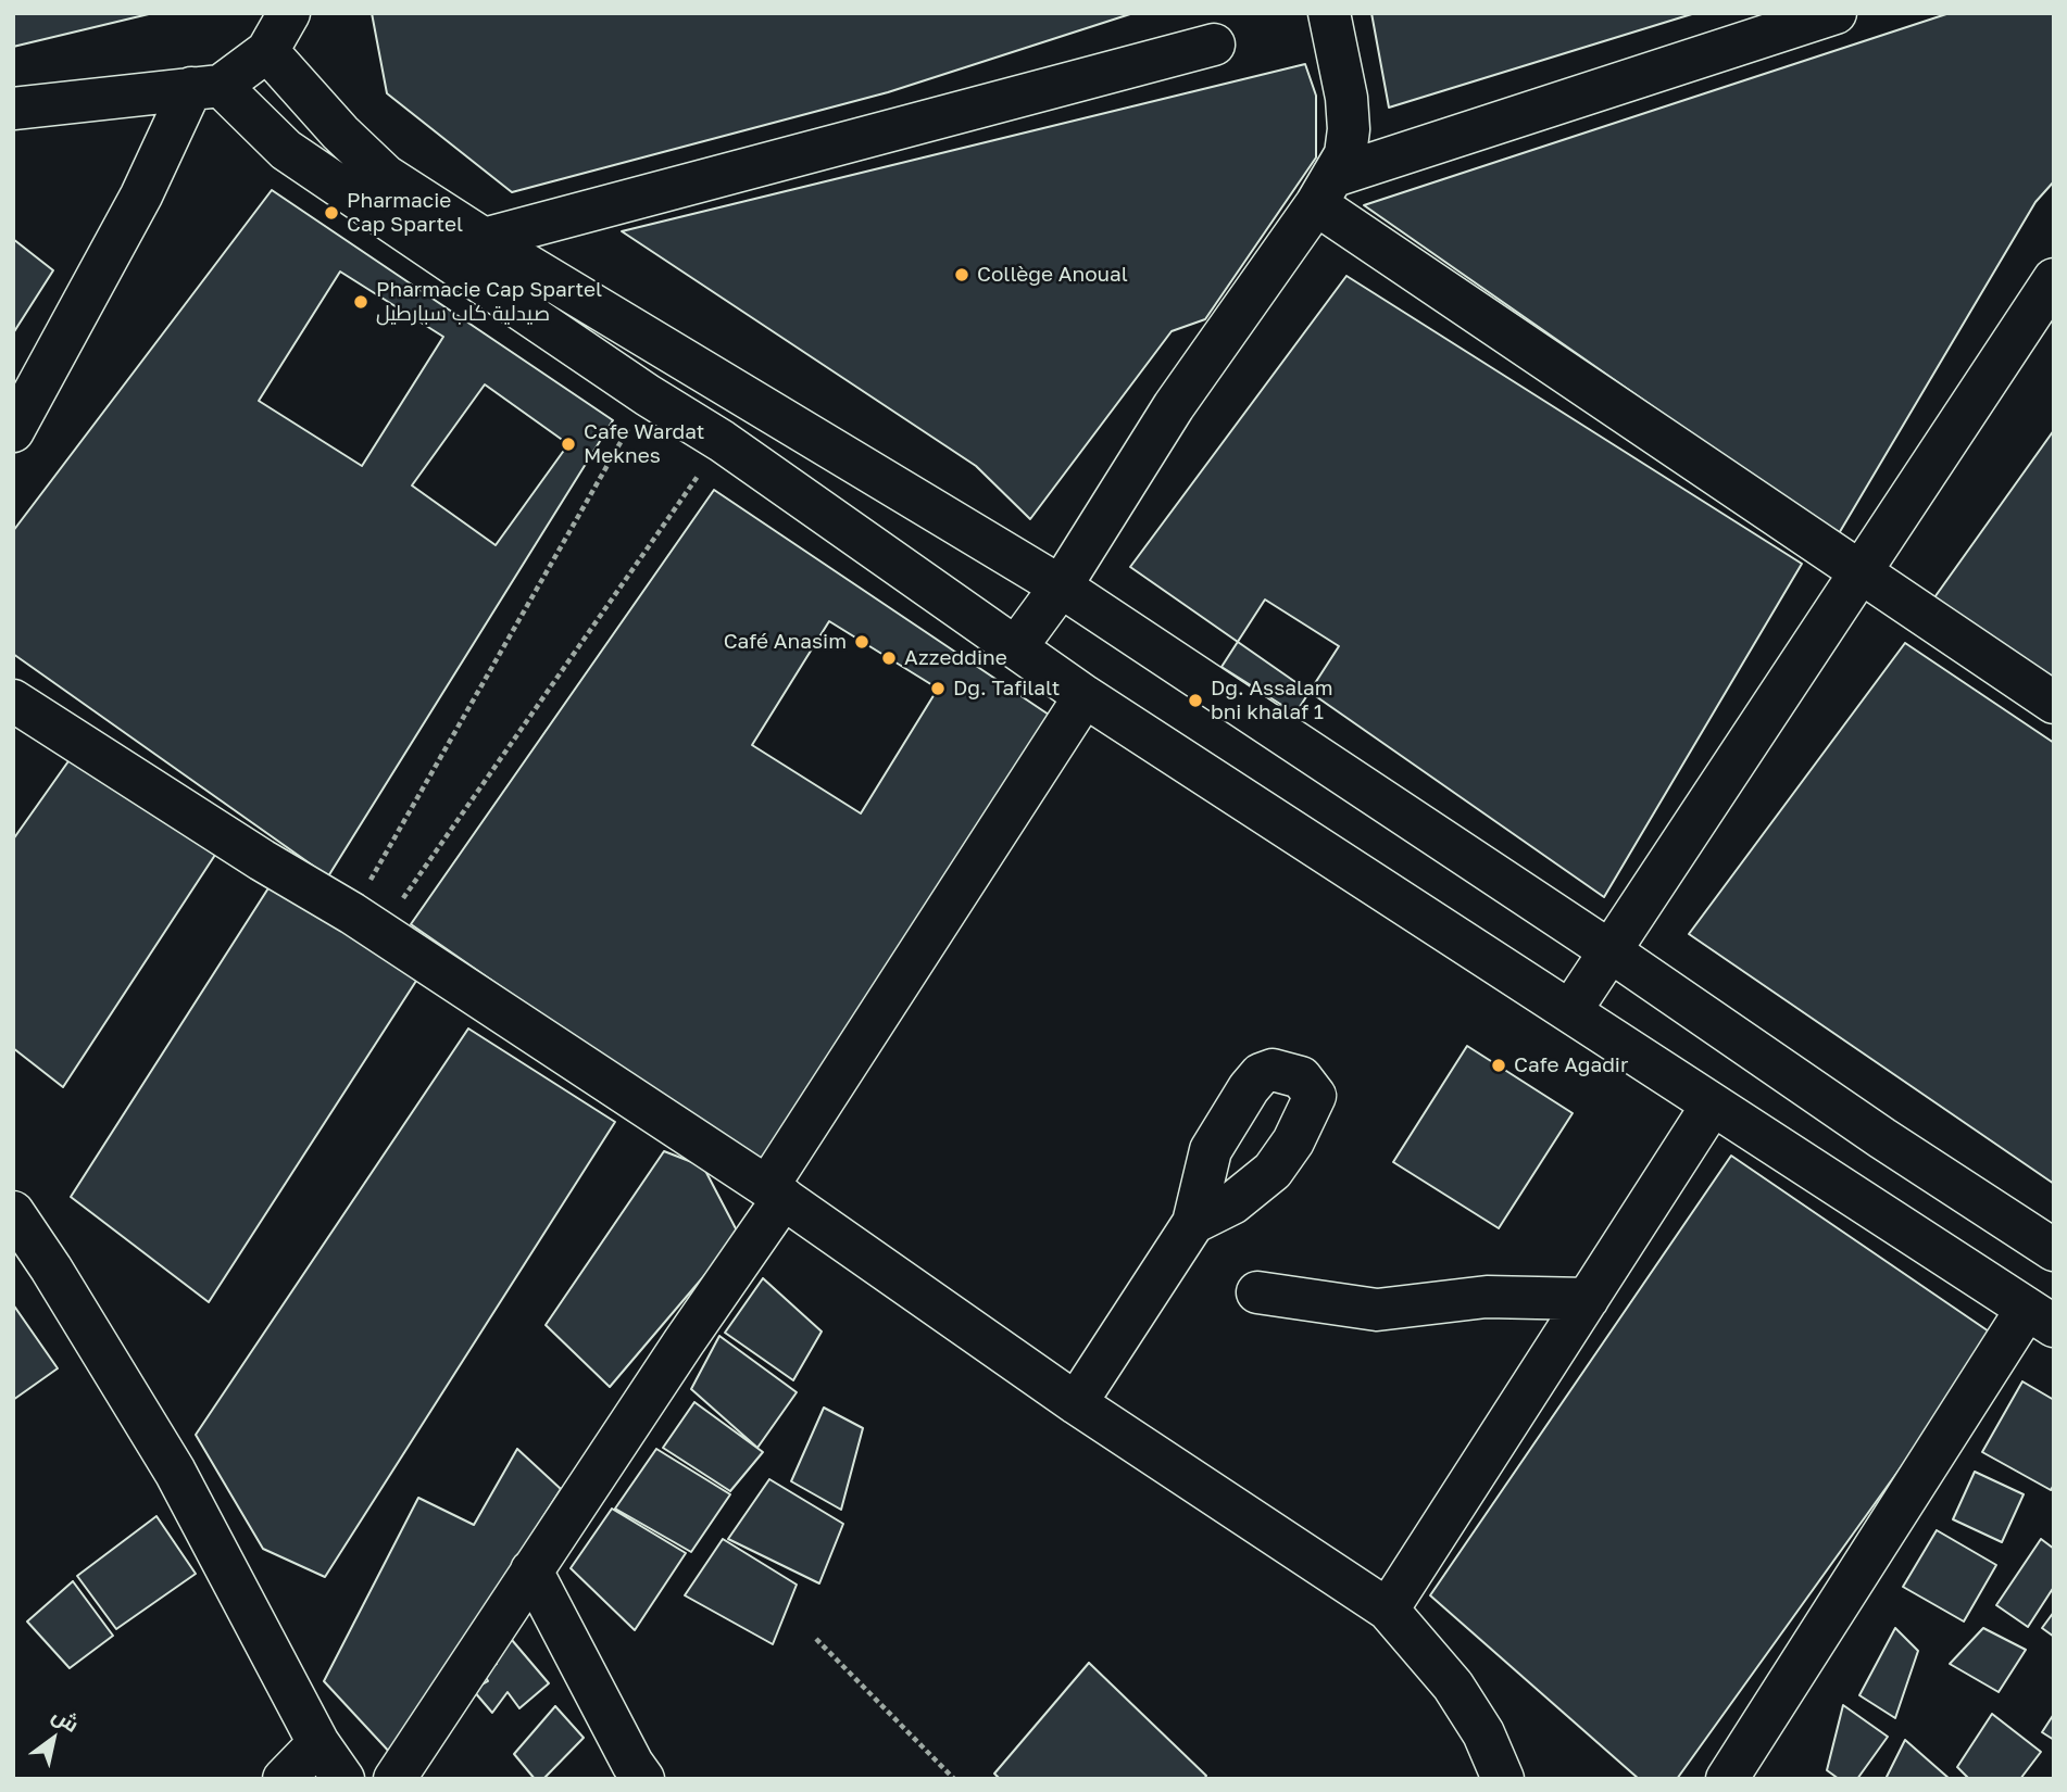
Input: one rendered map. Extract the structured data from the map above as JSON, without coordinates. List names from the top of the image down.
{
  "places": [
    "Pharmacie Cap Spartel",
    "Collège Anoual",
    "Pharmacie Cap Spartel صيدلية كاب سبارطيل",
    "Cafe Wardat Meknes",
    "Café Anasim",
    "Azzeddine",
    "Dg. Tafilalt",
    "Dg. Assalam bni khalaf 1",
    "Cafe Agadir"
  ],
  "north": "top right"
}
